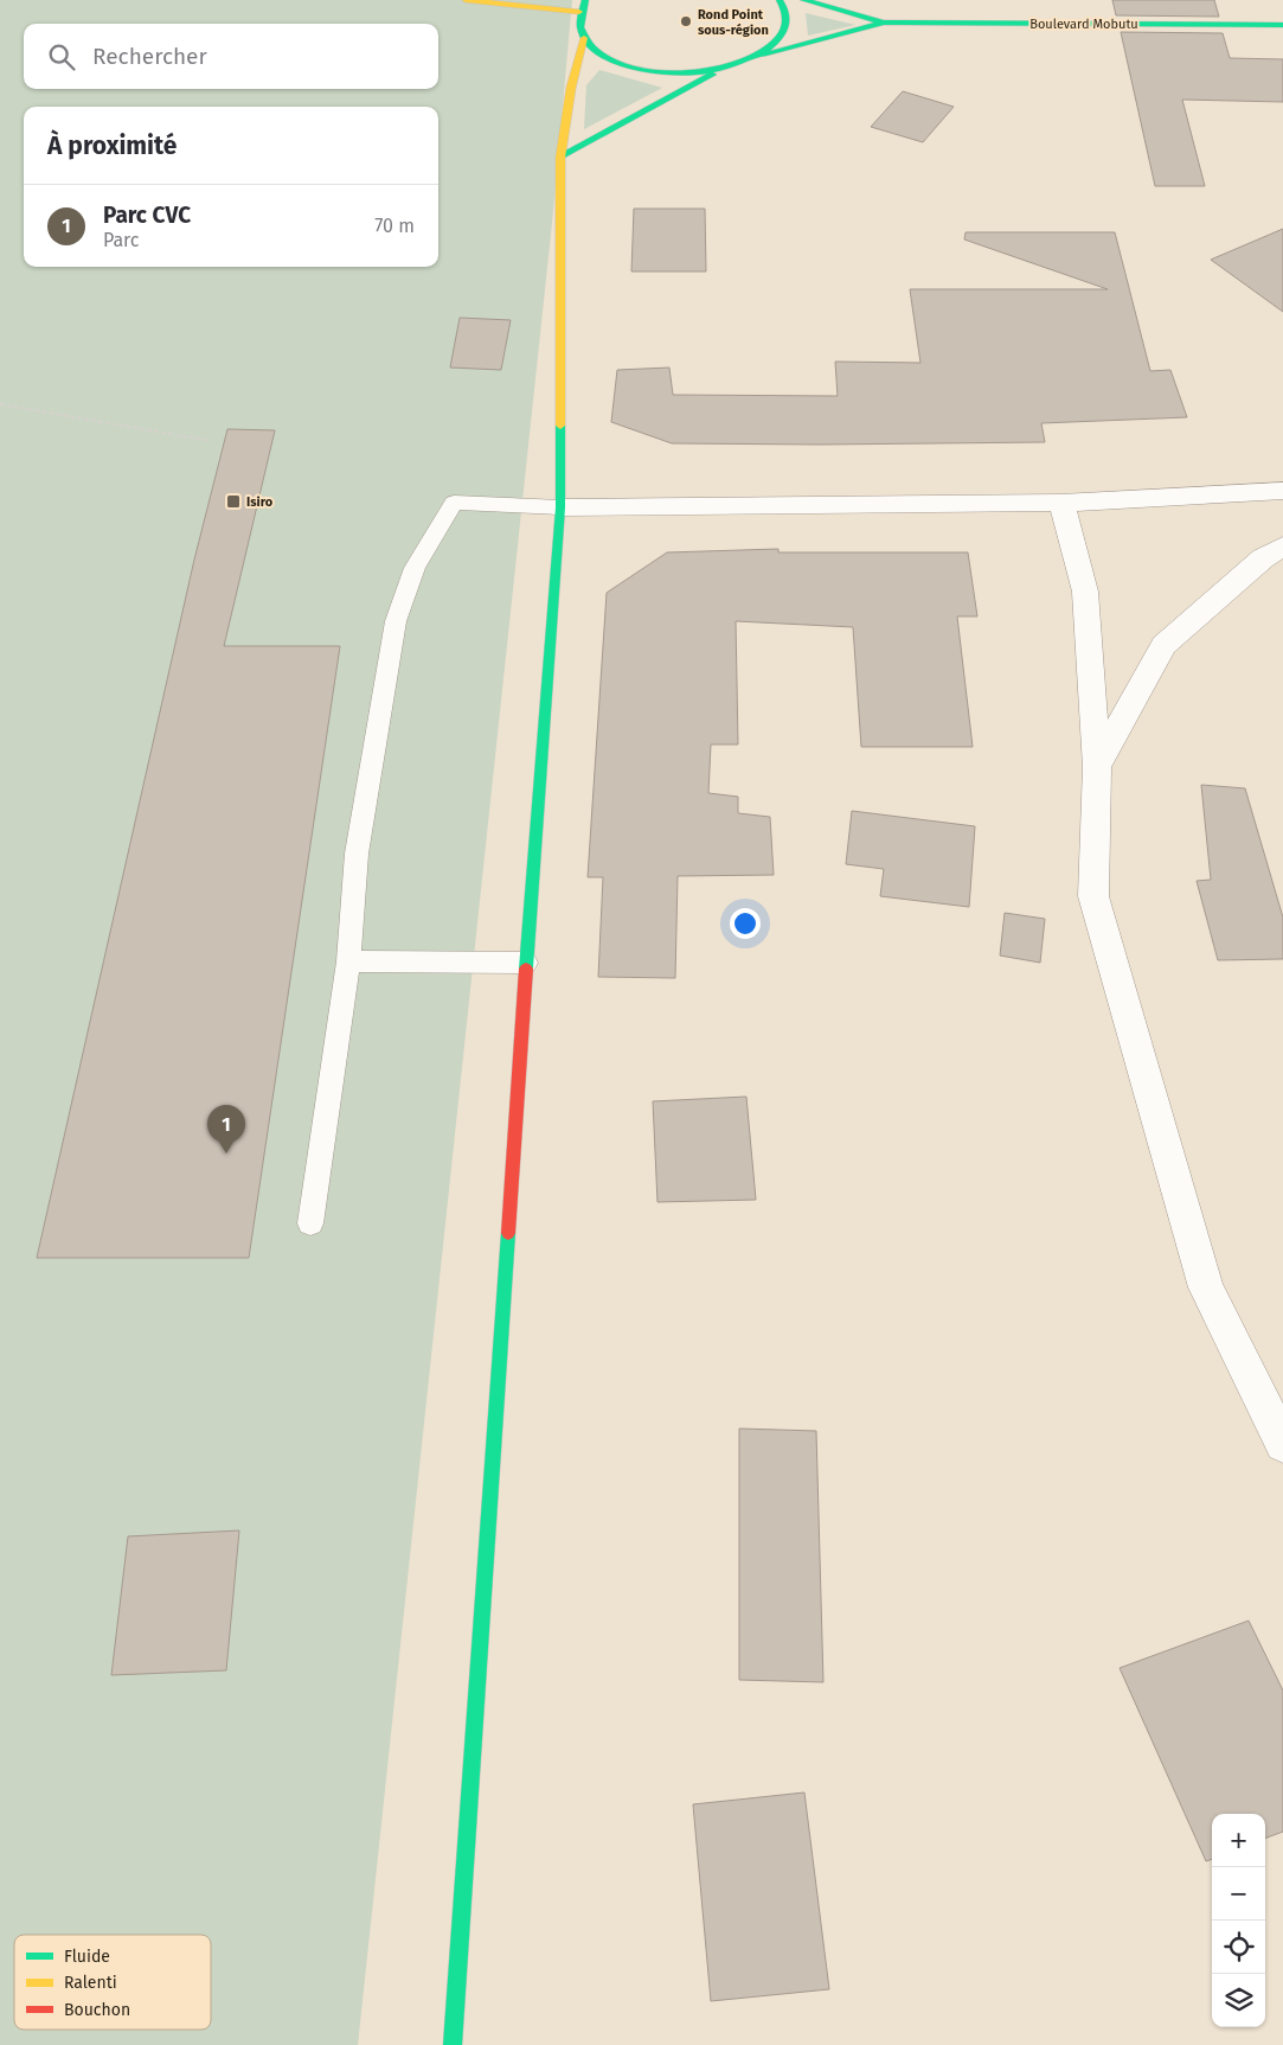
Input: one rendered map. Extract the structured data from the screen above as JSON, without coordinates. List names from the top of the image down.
{
  "streets": {
    "main road": ["Boulevard Mobutu"]
  },
  "places": {
    "other": ["Rond Point sous-région"],
    "transit": ["Isiro"]
  },
  "legend": ["Fluide", "Ralenti", "Bouchon"],
  "page": {
    "search": "Rechercher",
    "heading": "À proximité",
    "list": [
      {
        "mark": "1",
        "name": "Parc CVC",
        "note": "Parc",
        "value": "70 m"
      }
    ],
    "pins": "1",
    "map_buttons": ["+", "−"]
  }
}
